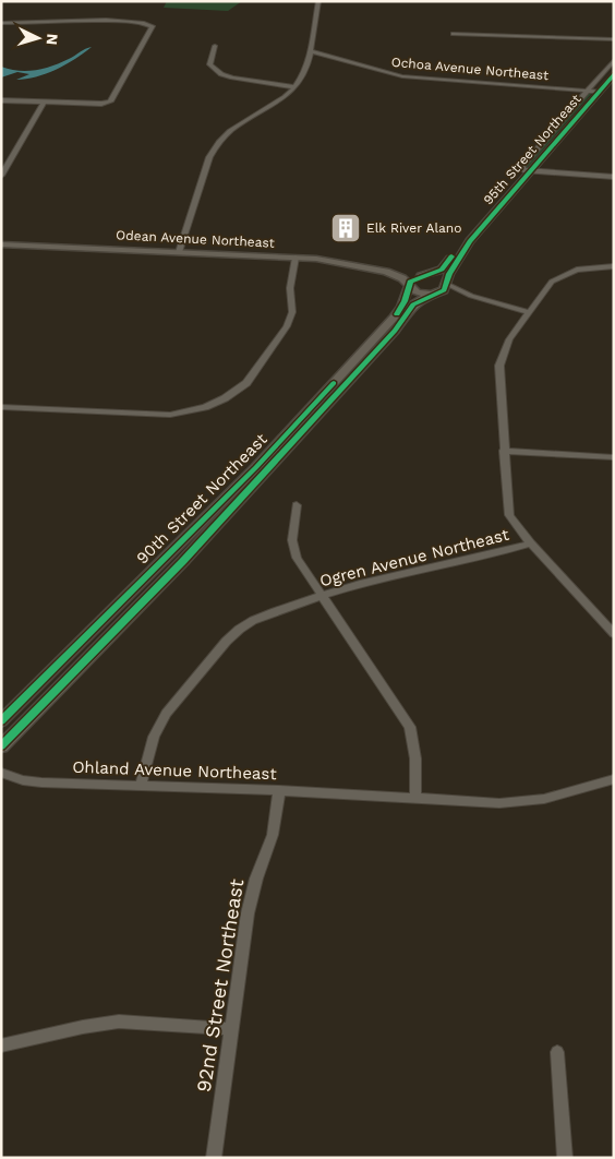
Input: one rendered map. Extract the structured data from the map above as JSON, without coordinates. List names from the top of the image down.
{
  "streets": {
    "main road": ["95th Street Northeast", "Odean Avenue Northeast", "90th Street Northeast"],
    "street": [
      "Ochoa Avenue Northeast",
      "Ogren Avenue Northeast",
      "Ohland Avenue Northeast",
      "92nd Street Northeast"
    ]
  },
  "crossings": [
    ["Ochoa Avenue Northeast", "95th Street Northeast"],
    ["Odean Avenue Northeast", "90th Street Northeast"],
    ["Ogren Avenue Northeast", "Ohland Avenue Northeast"],
    ["Ohland Avenue Northeast", "92nd Street Northeast"]
  ],
  "places": {
    "building": ["Elk River Alano"]
  },
  "north": "right"
}
